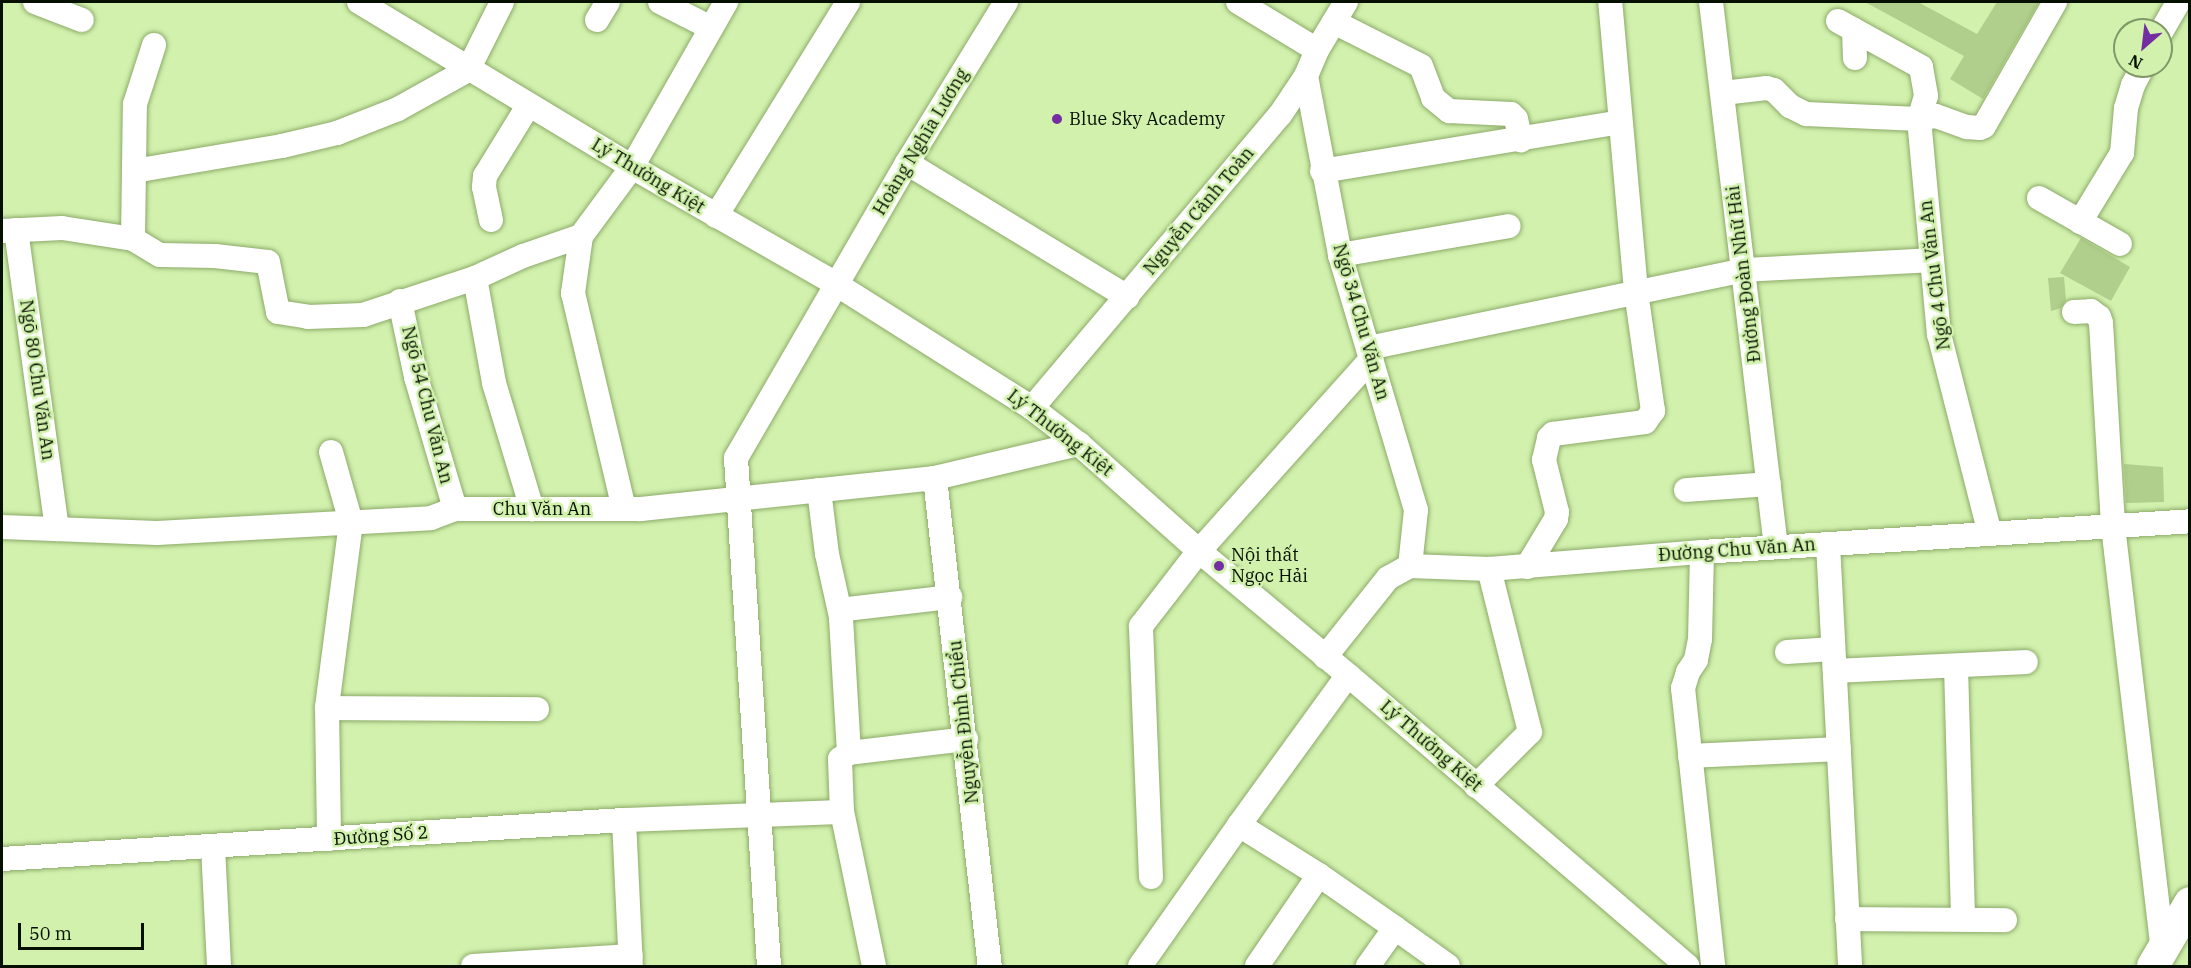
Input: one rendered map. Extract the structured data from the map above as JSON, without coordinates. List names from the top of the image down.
{
  "streets": {
    "street": [
      "Hoàng Nghĩa Lương",
      "Lý Thường Kiệt",
      "Nguyễn Cảnh Toàn",
      "Đường Đoàn Nhữ Hài",
      "Ngõ 4 Chu Văn An",
      "Ngõ 34 Chu Văn An",
      "Ngõ 80 Chu Văn An",
      "Ngõ 54 Chu Văn An",
      "Chu Văn An",
      "Đường Chu Văn An",
      "Nguyễn Đình Chiểu",
      "Đường Số 2"
    ]
  },
  "crossings": [
    ["Hoàng Nghĩa Lương", "Lý Thường Kiệt"],
    ["Hoàng Nghĩa Lương", "Chu Văn An"],
    ["Hoàng Nghĩa Lương", "Đường Số 2"],
    ["Lý Thường Kiệt", "Nguyễn Cảnh Toàn"],
    ["Lý Thường Kiệt", "Chu Văn An"],
    ["Nguyễn Cảnh Toàn", "Ngõ 34 Chu Văn An"],
    ["Đường Đoàn Nhữ Hài", "Đường Chu Văn An"],
    ["Ngõ 4 Chu Văn An", "Đường Chu Văn An"],
    ["Ngõ 34 Chu Văn An", "Đường Chu Văn An"],
    ["Ngõ 80 Chu Văn An", "Chu Văn An"],
    ["Ngõ 54 Chu Văn An", "Chu Văn An"],
    ["Chu Văn An", "Nguyễn Đình Chiểu"]
  ],
  "places": ["Blue Sky Academy", "Nội thất Ngọc Hải"],
  "scale_bar": "50 m",
  "north": "bottom left"
}
